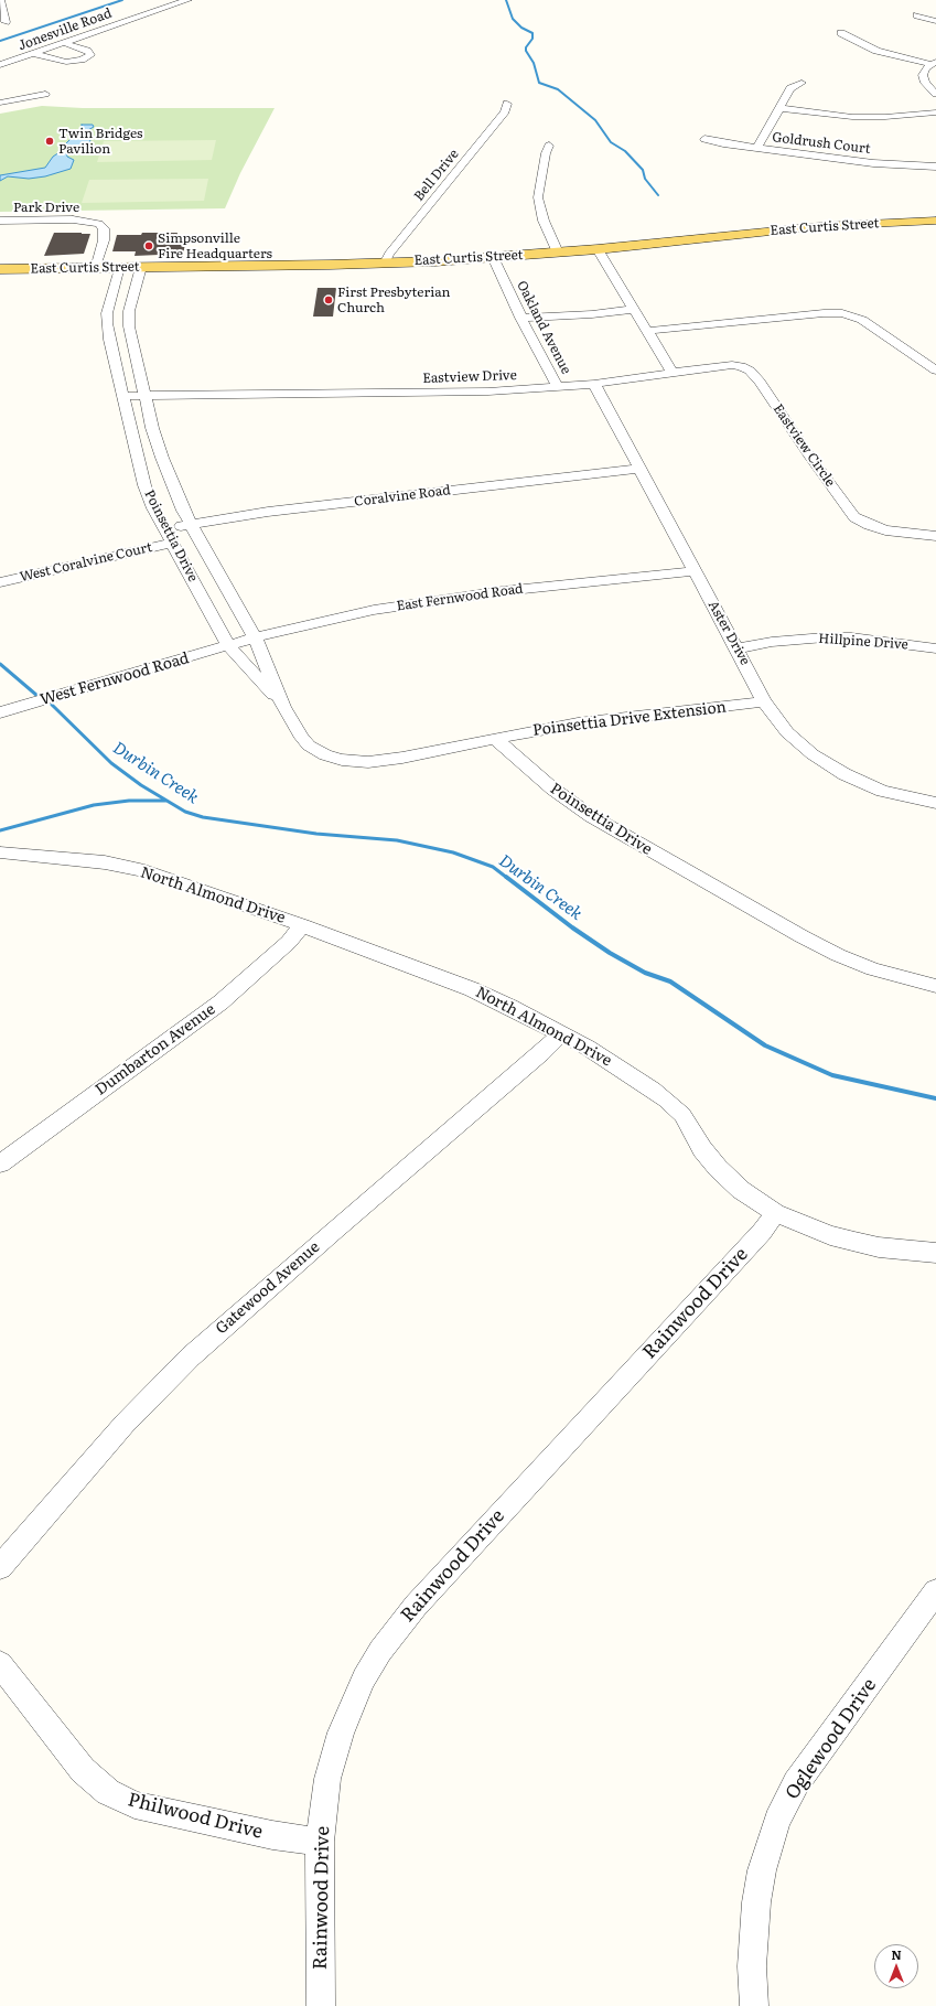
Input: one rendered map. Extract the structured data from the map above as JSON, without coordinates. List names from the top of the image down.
{
  "streets": {
    "main road": ["East Curtis Street"],
    "street": [
      "Jonesville Road",
      "Goldrush Court",
      "Bell Drive",
      "Park Drive",
      "Oakland Avenue",
      "Eastview Drive",
      "Eastview Circle",
      "Coralvine Road",
      "Poinsettia Drive",
      "West Coralvine Court",
      "East Fernwood Road",
      "Aster Drive",
      "Hillpine Drive",
      "West Fernwood Road",
      "Poinsettia Drive Extension",
      "North Almond Drive",
      "Dumbarton Avenue",
      "Gatewood Avenue",
      "Rainwood Drive",
      "Oglewood Drive",
      "Philwood Drive"
    ]
  },
  "crossings": [
    ["Bell Drive", "East Curtis Street"],
    ["Park Drive", "East Curtis Street"],
    ["East Curtis Street", "Oakland Avenue"],
    ["East Curtis Street", "Poinsettia Drive"],
    ["Oakland Avenue", "Eastview Drive"],
    ["Eastview Drive", "Eastview Circle"],
    ["Eastview Drive", "Poinsettia Drive"],
    ["Eastview Drive", "Aster Drive"],
    ["Coralvine Road", "Poinsettia Drive"],
    ["Coralvine Road", "Aster Drive"],
    ["Poinsettia Drive", "West Coralvine Court"],
    ["Poinsettia Drive", "East Fernwood Road"],
    ["Poinsettia Drive", "West Fernwood Road"],
    ["Poinsettia Drive", "Poinsettia Drive Extension"],
    ["East Fernwood Road", "Aster Drive"],
    ["East Fernwood Road", "West Fernwood Road"],
    ["Aster Drive", "Hillpine Drive"],
    ["Aster Drive", "Poinsettia Drive Extension"],
    ["North Almond Drive", "Dumbarton Avenue"],
    ["North Almond Drive", "Gatewood Avenue"],
    ["North Almond Drive", "Rainwood Drive"],
    ["Rainwood Drive", "Philwood Drive"]
  ],
  "water": ["Durbin Creek"],
  "places": ["Twin Bridges Pavilion", "Simpsonville Fire Headquarters", "First Presbyterian Church"],
  "north": "top"
}
